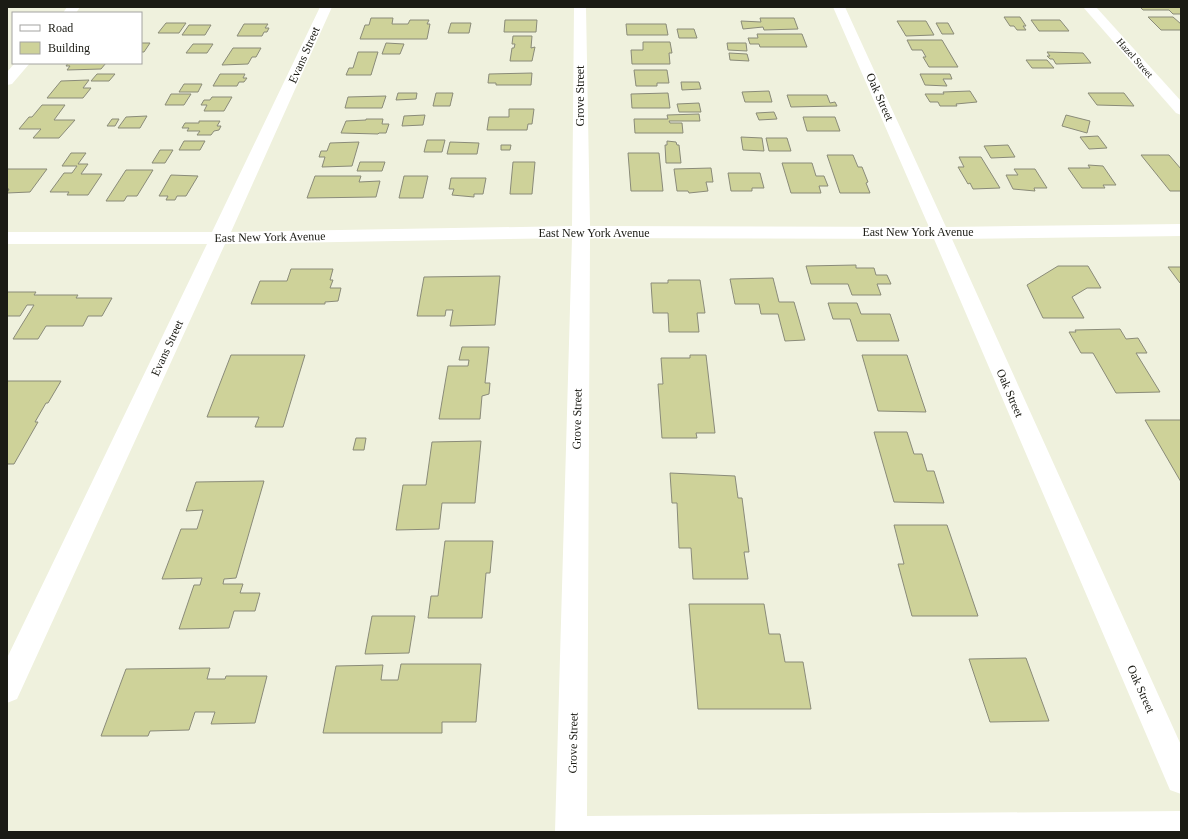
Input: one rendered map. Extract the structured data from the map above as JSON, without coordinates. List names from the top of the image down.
{
  "streets": {
    "street": [
      "Evans Street",
      "Hazel Street",
      "Grove Street",
      "Oak Street",
      "East New York Avenue"
    ]
  },
  "crossings": [
    ["Evans Street", "East New York Avenue"],
    ["Grove Street", "East New York Avenue"],
    ["Oak Street", "East New York Avenue"]
  ],
  "legend": ["Road", "Building"]
}
